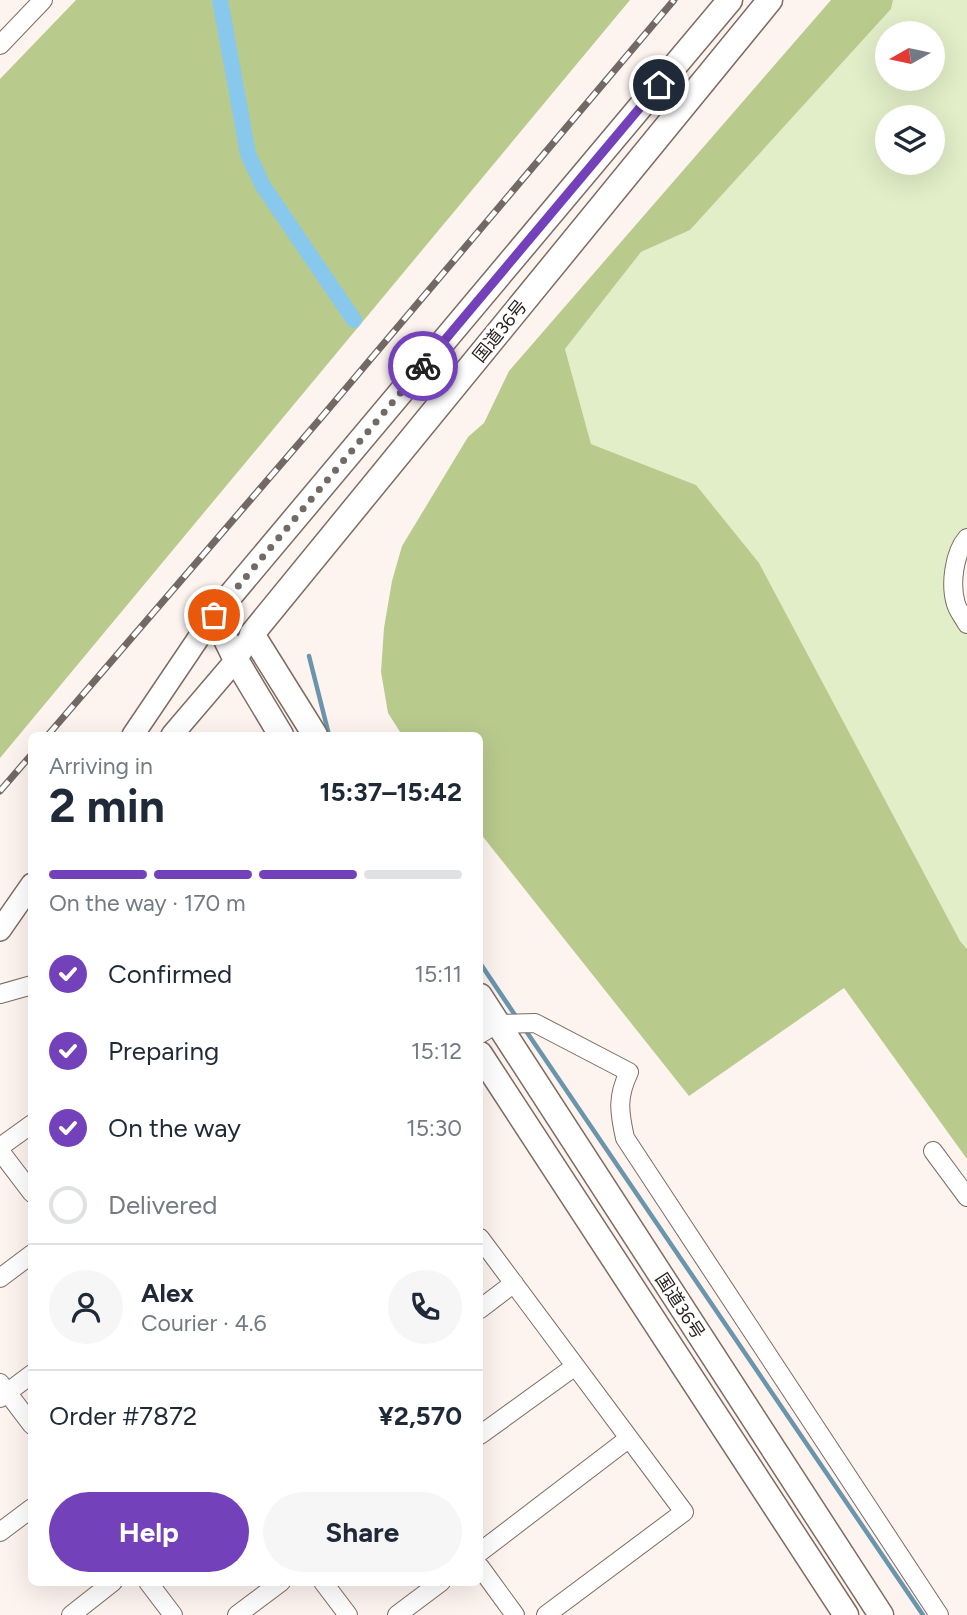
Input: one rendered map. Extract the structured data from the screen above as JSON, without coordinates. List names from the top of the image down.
{
  "streets": {
    "highway": ["国道36号"]
  },
  "north": "left",
  "page": {
    "heading": ["2 min", "Arriving in", "15:37–15:42"],
    "panel": [
      "Alex",
      "Courier · 4.6",
      "Order #7872",
      "¥2,570"
    ],
    "bar": "On the way · 170 m",
    "list": [
      ["Confirmed", "15:11"],
      ["Preparing", "15:12"],
      ["On the way", "15:30"],
      "Delivered"
    ],
    "buttons": ["Help", "Share"]
  }
}
